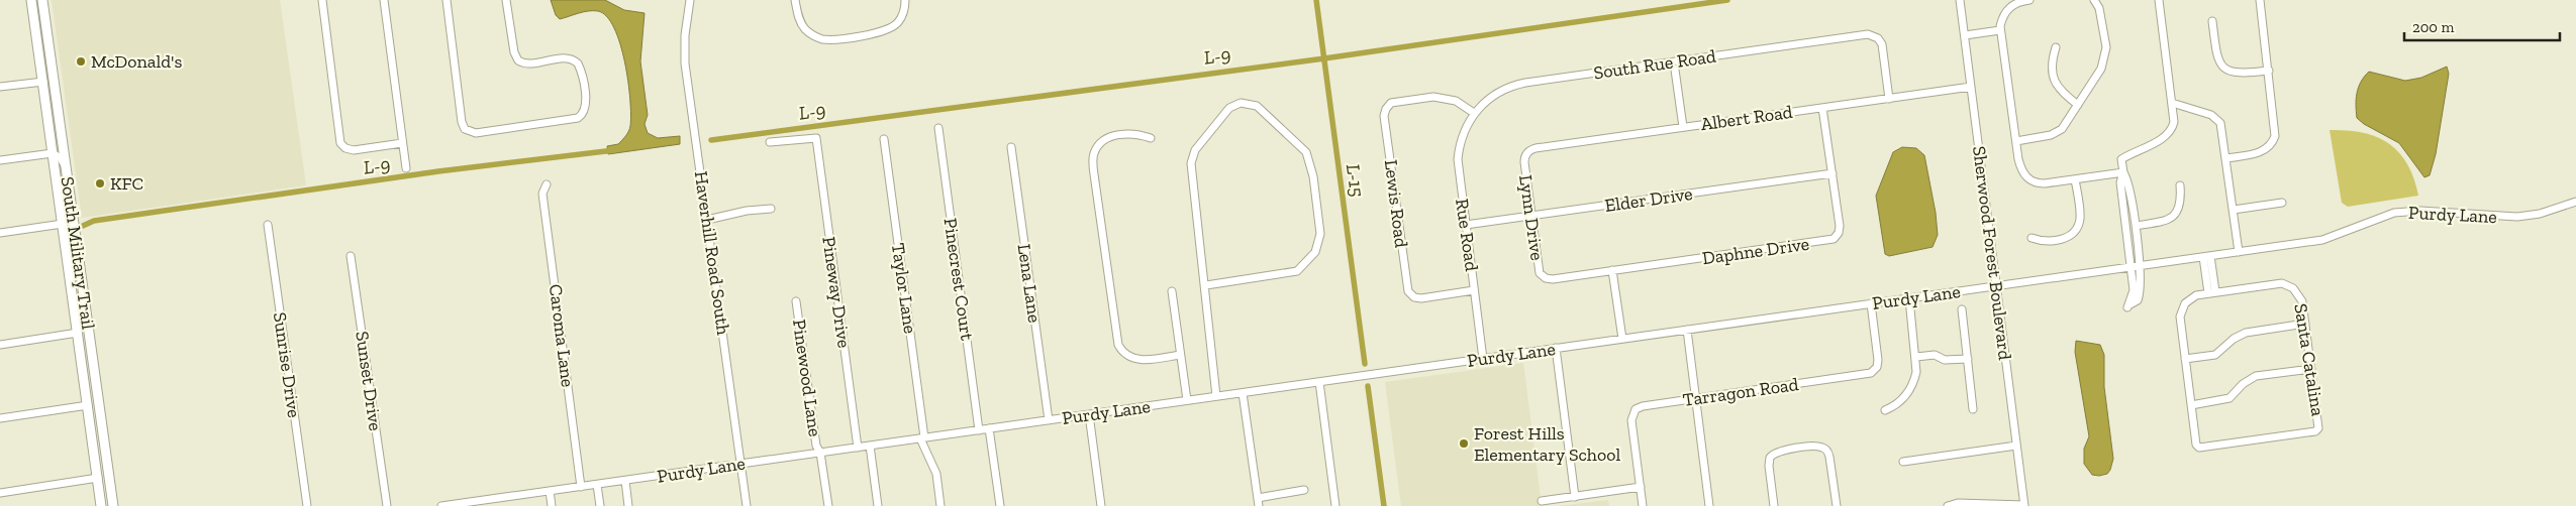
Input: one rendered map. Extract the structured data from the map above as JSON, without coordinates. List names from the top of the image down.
{
  "streets": {
    "main road": ["South Military Trail"],
    "street": [
      "South Rue Road",
      "Albert Road",
      "Elder Drive",
      "Lewis Road",
      "Purdy Lane",
      "Lynn Drive",
      "Rue Road",
      "Daphne Drive",
      "Haverhill Road South",
      "Sherwood Forest Boulevard",
      "Pinecrest Court",
      "Lena Lane",
      "Taylor Lane",
      "Pineway Drive",
      "Caroma Lane",
      "Santa Catalina",
      "Sunrise Drive",
      "Pinewood Lane",
      "Sunset Drive",
      "Tarragon Road"
    ]
  },
  "crossings": [
    ["South Rue Road", "Albert Road"],
    ["South Rue Road", "Lewis Road"],
    ["South Rue Road", "Rue Road"],
    ["Albert Road", "Lynn Drive"],
    ["Albert Road", "Daphne Drive"],
    ["Albert Road", "Sherwood Forest Boulevard"],
    ["Elder Drive", "Lynn Drive"],
    ["Elder Drive", "Rue Road"],
    ["Elder Drive", "Daphne Drive"],
    ["Lewis Road", "Rue Road"],
    ["Purdy Lane", "Rue Road"],
    ["Purdy Lane", "Haverhill Road South"],
    ["Purdy Lane", "Sherwood Forest Boulevard"],
    ["Purdy Lane", "Pinecrest Court"],
    ["Purdy Lane", "Lena Lane"],
    ["Purdy Lane", "Taylor Lane"],
    ["Purdy Lane", "Pineway Drive"],
    ["Purdy Lane", "Caroma Lane"],
    ["Purdy Lane", "Pinewood Lane"],
    ["Purdy Lane", "Tarragon Road"],
    ["Lynn Drive", "Daphne Drive"]
  ],
  "water": ["L-9", "L-15"],
  "places": ["McDonald's", "KFC", "Forest Hills Elementary School"],
  "scale_bar": "200 m"
}
